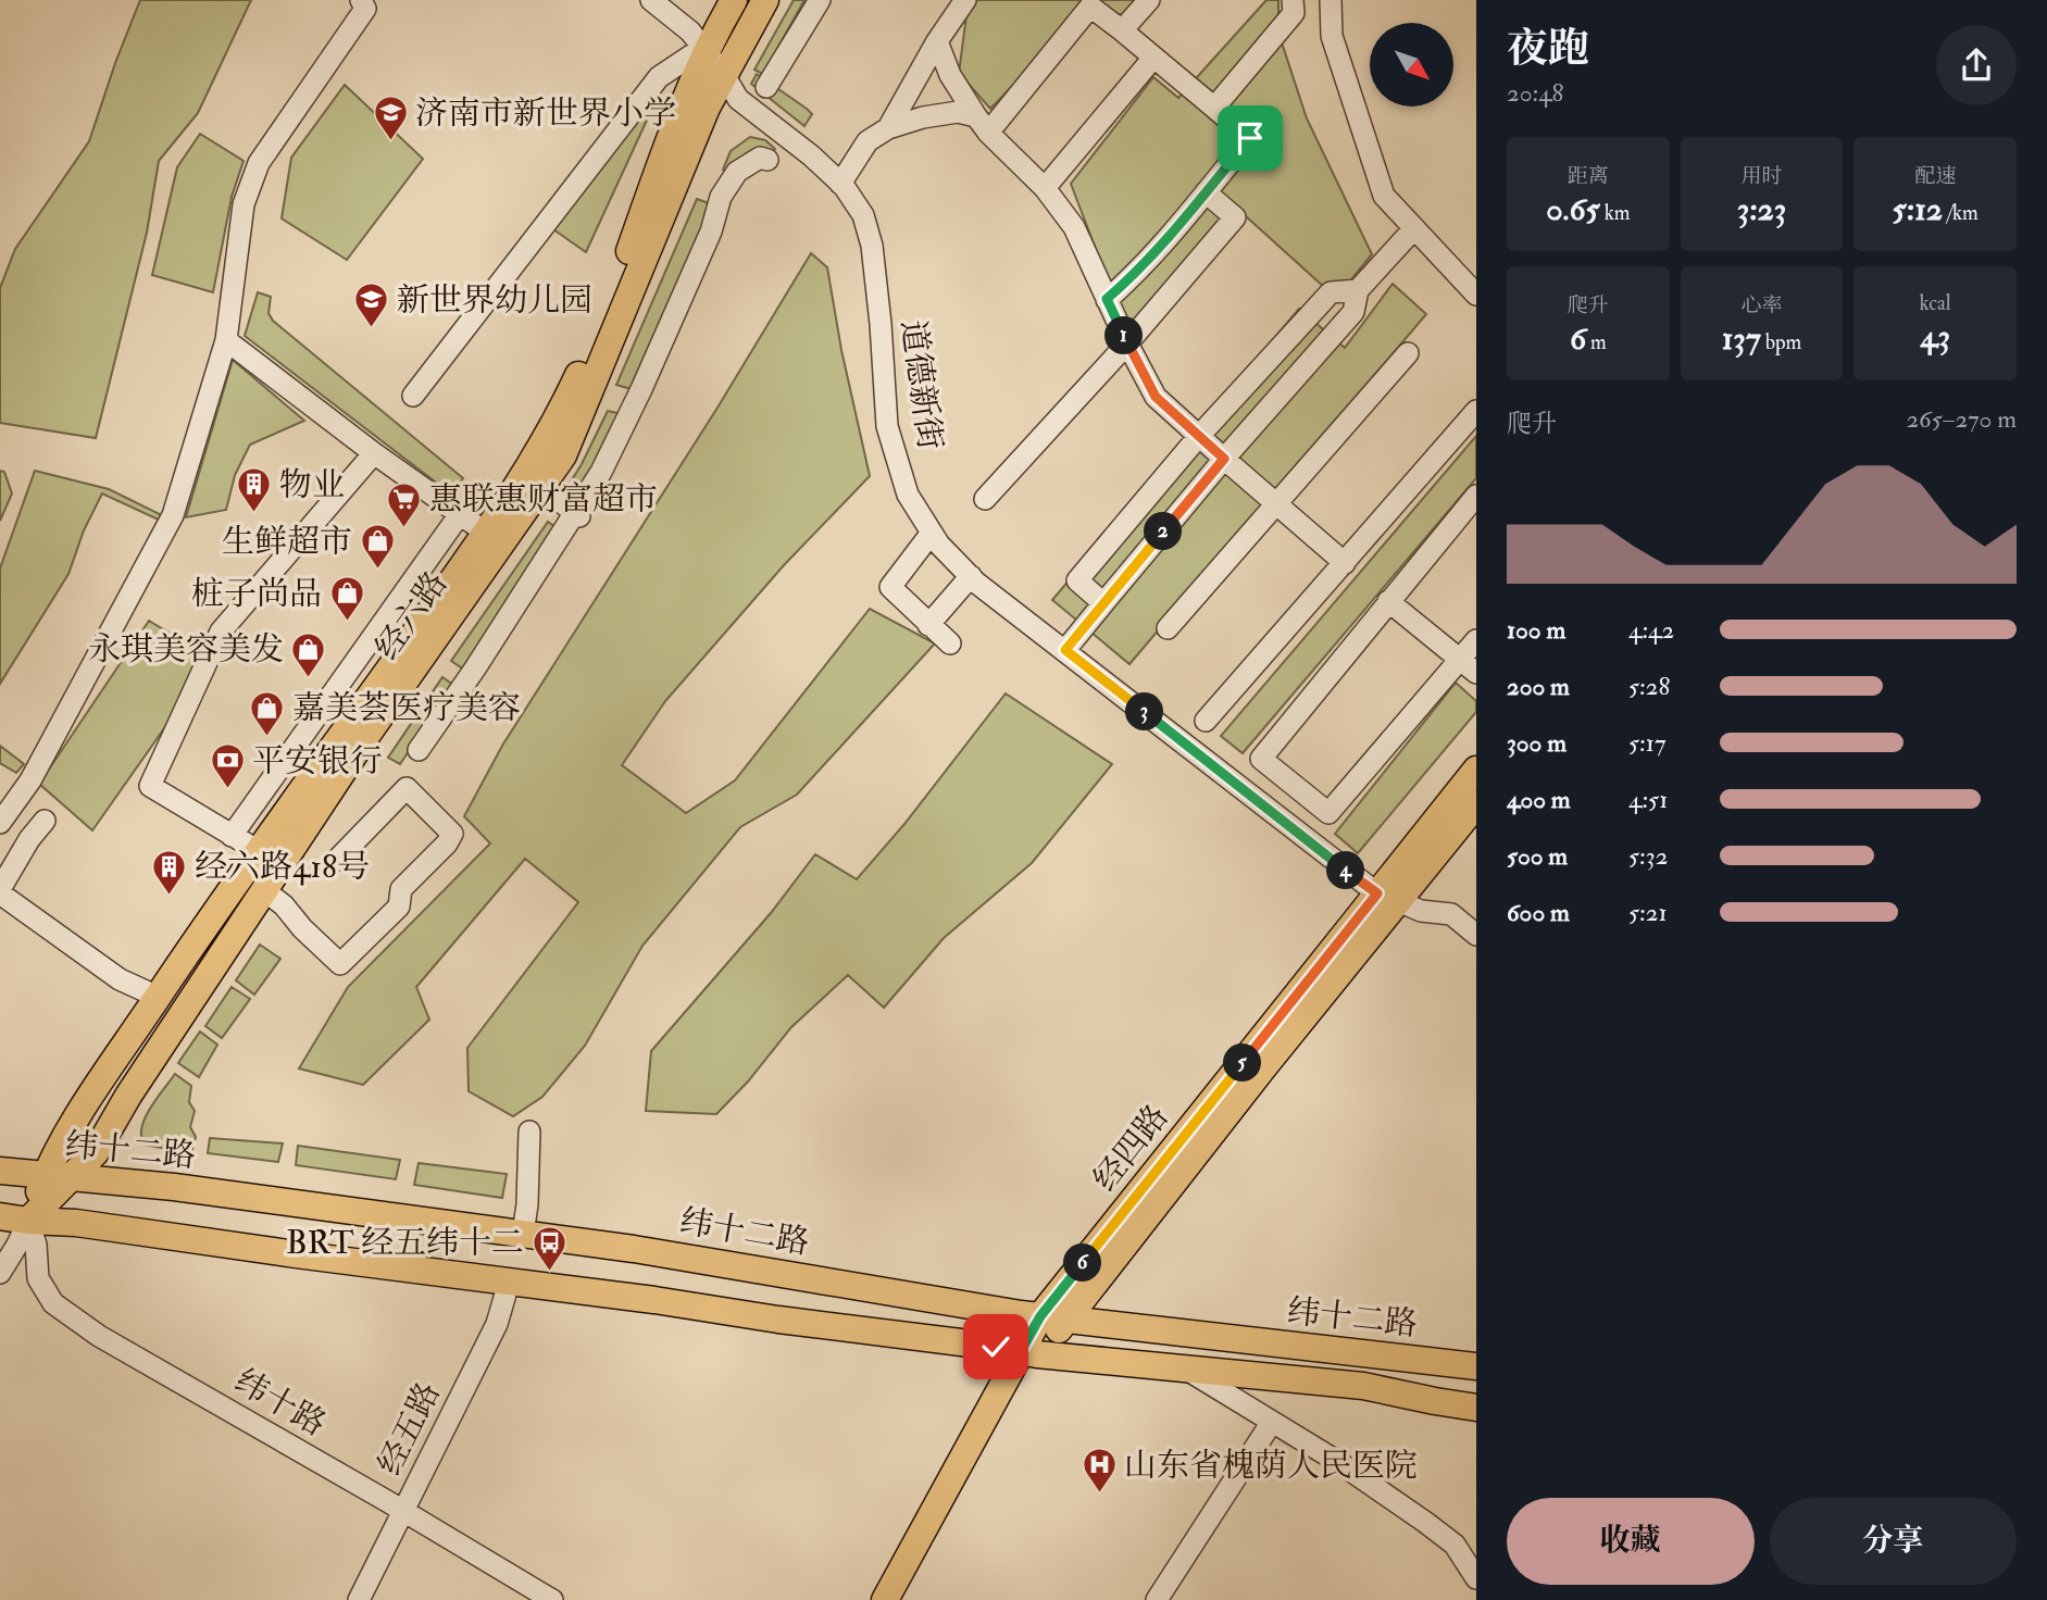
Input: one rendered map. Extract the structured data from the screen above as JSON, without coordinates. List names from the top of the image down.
{
  "streets": {
    "main road": ["经六路", "经四路", "纬十二路"],
    "street": ["道德新街", "纬十路", "经五路"]
  },
  "crossings": [
    ["道德新街", "经六路"],
    ["道德新街", "经四路"],
    ["经六路", "纬十二路"],
    ["经六路", "纬十路"],
    ["经四路", "纬十二路"],
    ["纬十二路", "纬十路"],
    ["纬十二路", "经五路"],
    ["纬十路", "经五路"]
  ],
  "places": {
    "school or university": ["济南市新世界小学", "新世界幼儿园"],
    "building": ["物业", "经六路418号"],
    "supermarket": ["惠联惠财富超市"],
    "shop": [
      "生鲜超市",
      "桩子尚品",
      "永琪美容美发",
      "嘉美荟医疗美容"
    ],
    "bank": ["平安银行"],
    "bus stop": ["BRT 经五纬十二"],
    "hospital": ["山东省槐荫人民医院"]
  },
  "north": "bottom right",
  "page": {
    "heading": ["夜跑", "20:48"],
    "stats": [
      ["距离", "0.65 km"],
      ["用时", "3:23"],
      ["配速", "5:12 /km"],
      ["爬升", "6 m"],
      ["心率", "137 bpm"],
      ["kcal", "43"]
    ],
    "pins": [
      "1",
      "2",
      "3",
      "4",
      "5",
      "6"
    ],
    "chart": ["爬升", "265–270 m"],
    "list": [
      {
        "name": "100 m",
        "note": "4:42"
      },
      {
        "name": "200 m",
        "note": "5:28"
      },
      {
        "name": "300 m",
        "note": "5:17"
      },
      {
        "name": "400 m",
        "note": "4:51"
      },
      {
        "name": "500 m",
        "note": "5:32"
      },
      {
        "name": "600 m",
        "note": "5:21"
      }
    ],
    "buttons": ["收藏", "分享"]
  }
}
